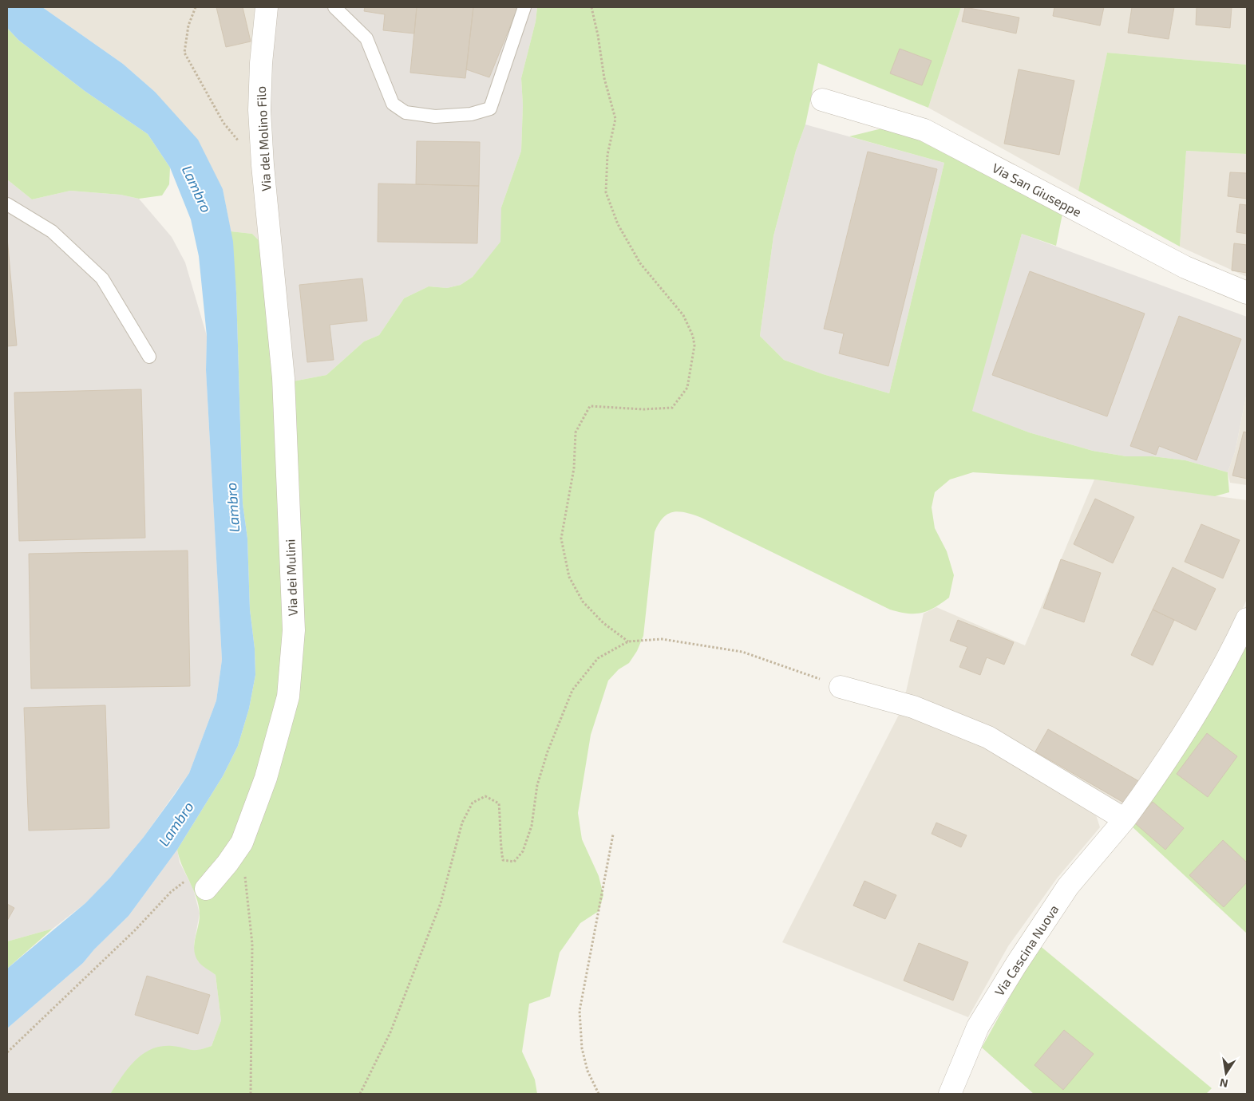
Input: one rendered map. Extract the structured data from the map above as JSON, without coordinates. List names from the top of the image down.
{
  "streets": {
    "street": [
      "Via del Molino Filo",
      "Via San Giuseppe",
      "Via dei Mulini",
      "Via Cascina Nuova"
    ]
  },
  "crossings": [
    ["Via del Molino Filo", "Via dei Mulini"]
  ],
  "water": ["Lambro"],
  "north": "bottom"
}
